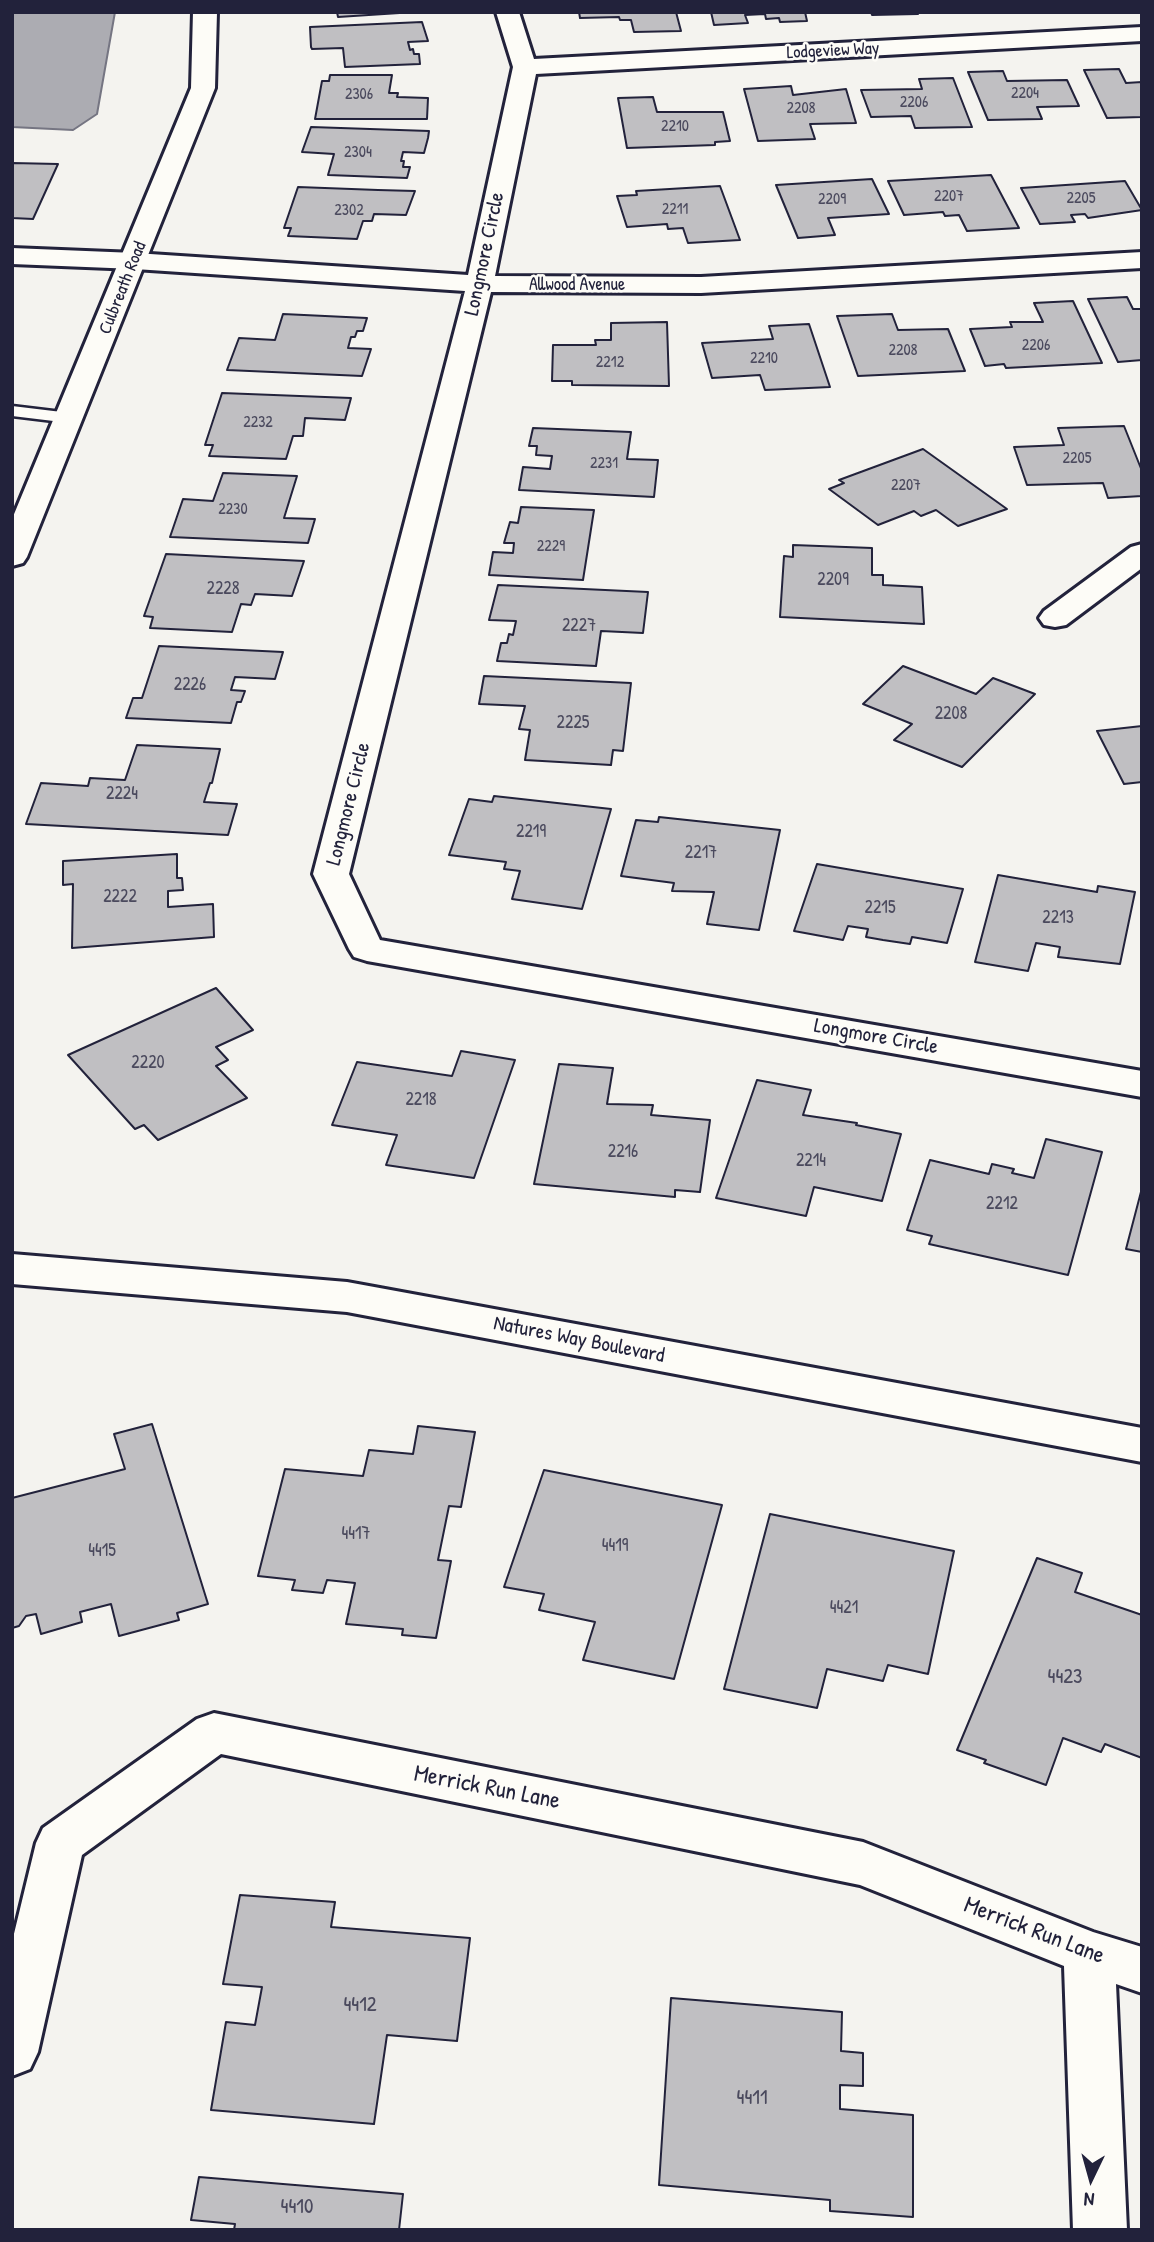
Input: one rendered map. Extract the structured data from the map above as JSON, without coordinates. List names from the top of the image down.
{
  "streets": {
    "street": [
      "Lodgeview Way",
      "Longmore Circle",
      "Allwood Avenue",
      "Culbreath Road",
      "Natures Way Boulevard",
      "Merrick Run Lane"
    ]
  },
  "crossings": [
    ["Lodgeview Way", "Longmore Circle"],
    ["Longmore Circle", "Allwood Avenue"],
    ["Allwood Avenue", "Culbreath Road"]
  ],
  "house_numbers": [
    "2204",
    "2306",
    "2206",
    "2208",
    "2210",
    "2304",
    "2207",
    "2205",
    "2209",
    "2211",
    "2302",
    "2206",
    "2208",
    "2210",
    "2212",
    "2232",
    "2205",
    "2231",
    "2207",
    "2230",
    "2229",
    "2209",
    "2228",
    "2227",
    "2226",
    "2208",
    "2225",
    "2224",
    "2219",
    "2217",
    "2222",
    "2215",
    "2213",
    "2220",
    "2218",
    "2216",
    "2214",
    "2212",
    "4417",
    "4419",
    "4415",
    "4421",
    "4423",
    "4412",
    "4411",
    "4410"
  ],
  "north": "bottom"
}
